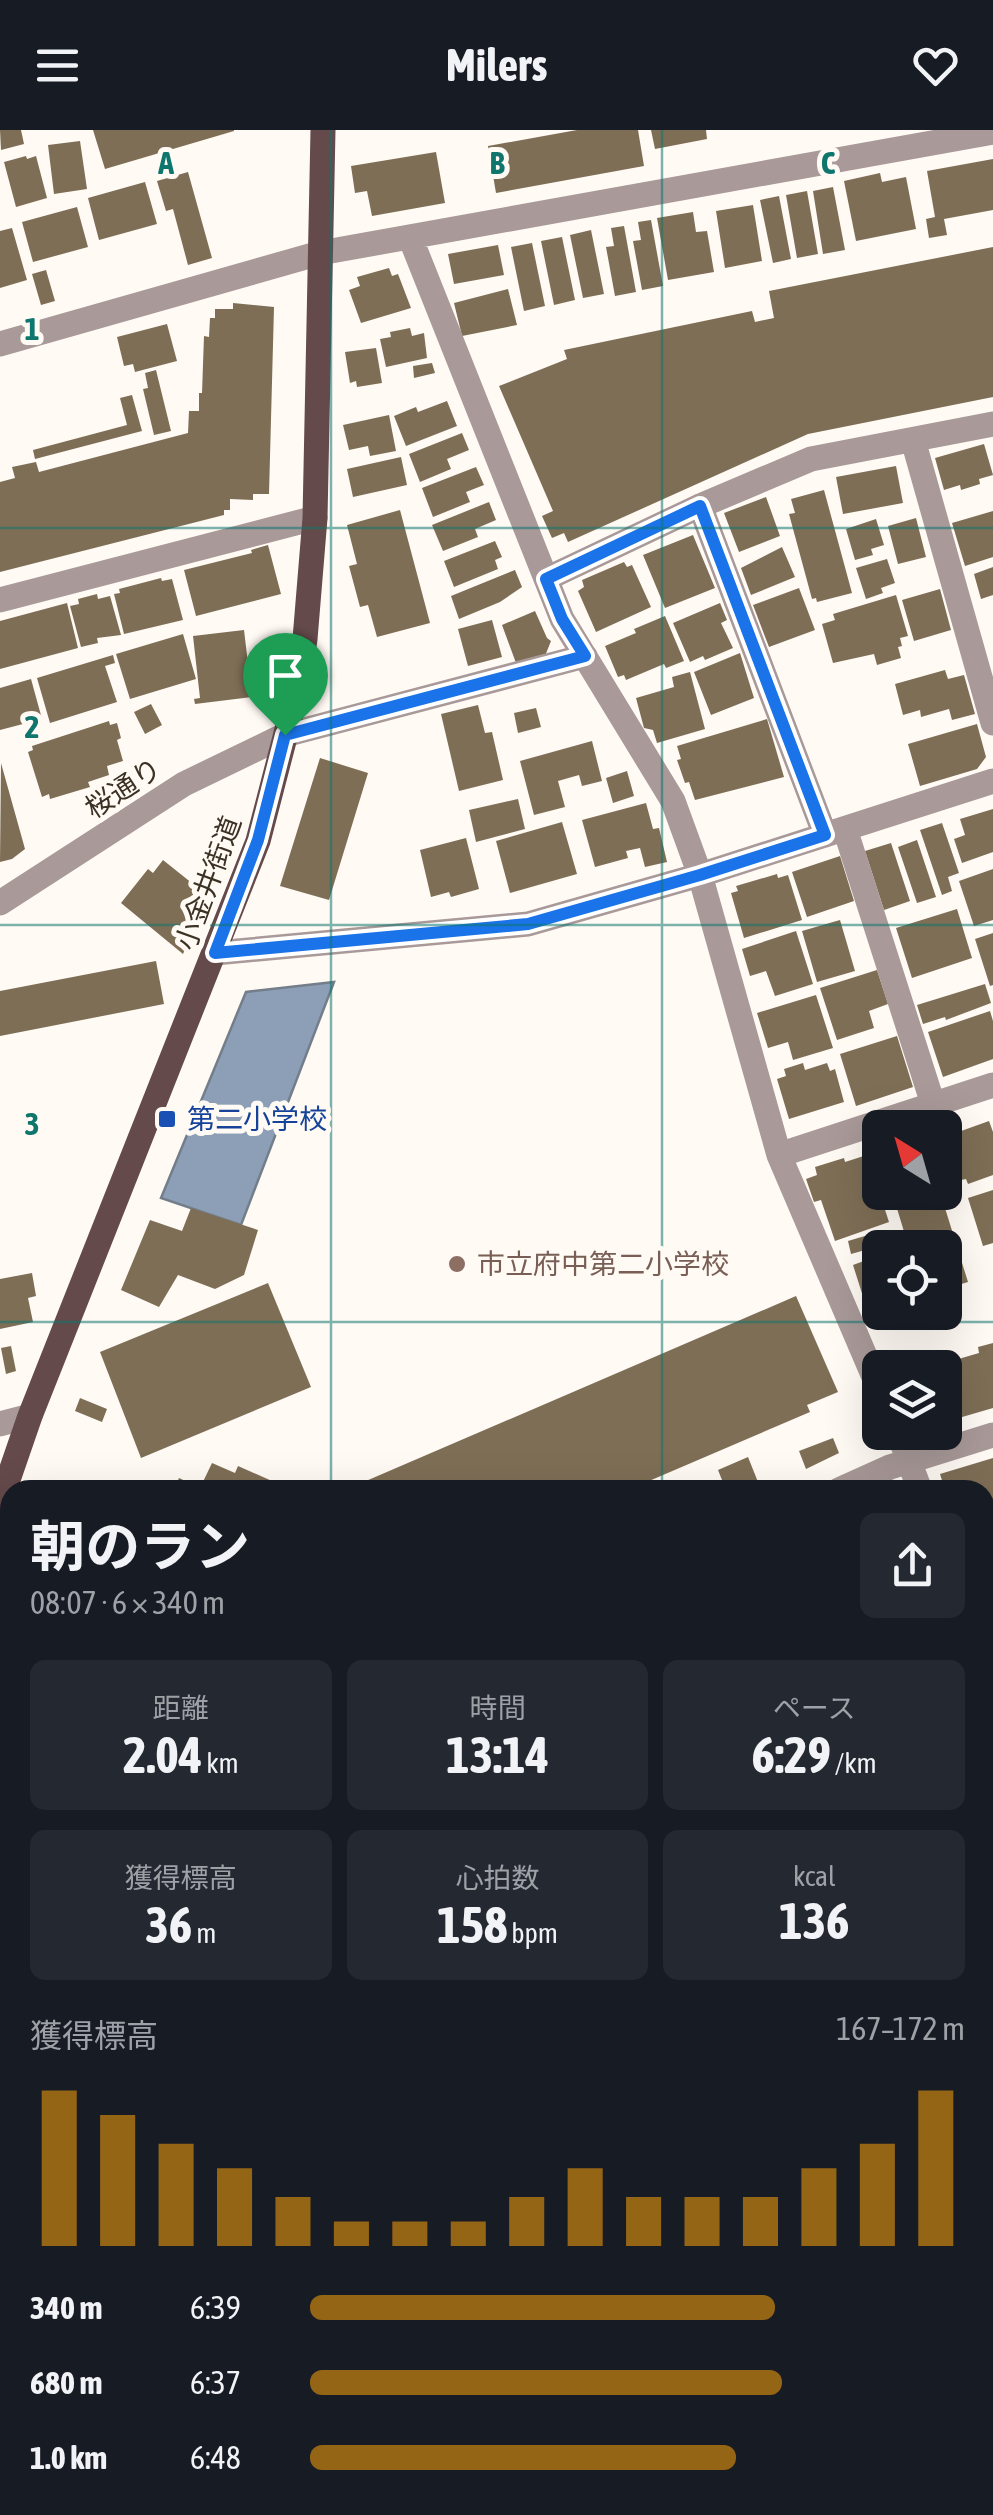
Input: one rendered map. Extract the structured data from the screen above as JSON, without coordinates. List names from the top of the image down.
{
  "streets": {
    "main road": ["小金井街道"],
    "street": ["桜通り"]
  },
  "crossings": [
    ["桜通り", "小金井街道"]
  ],
  "places": {
    "transit": ["第二小学校"],
    "other": ["市立府中第二小学校"]
  },
  "north": "top left",
  "page": {
    "header": "Milers",
    "heading": ["朝のラン", "08:07 · 6 × 340 m"],
    "stats": [
      ["距離", "2.04 km"],
      ["時間", "13:14"],
      ["ペース", "6:29 /km"],
      ["獲得標高", "36 m"],
      ["心拍数", "158 bpm"],
      ["kcal", "136"]
    ],
    "chart": ["獲得標高", "167–172 m"],
    "list": [
      {
        "name": "340 m",
        "note": "6:39"
      },
      {
        "name": "680 m",
        "note": "6:37"
      },
      {
        "name": "1.0 km",
        "note": "6:48"
      }
    ]
  },
  "grid": {
    "columns": ["A", "B", "C"],
    "rows": ["1", "2", "3"]
  }
}
